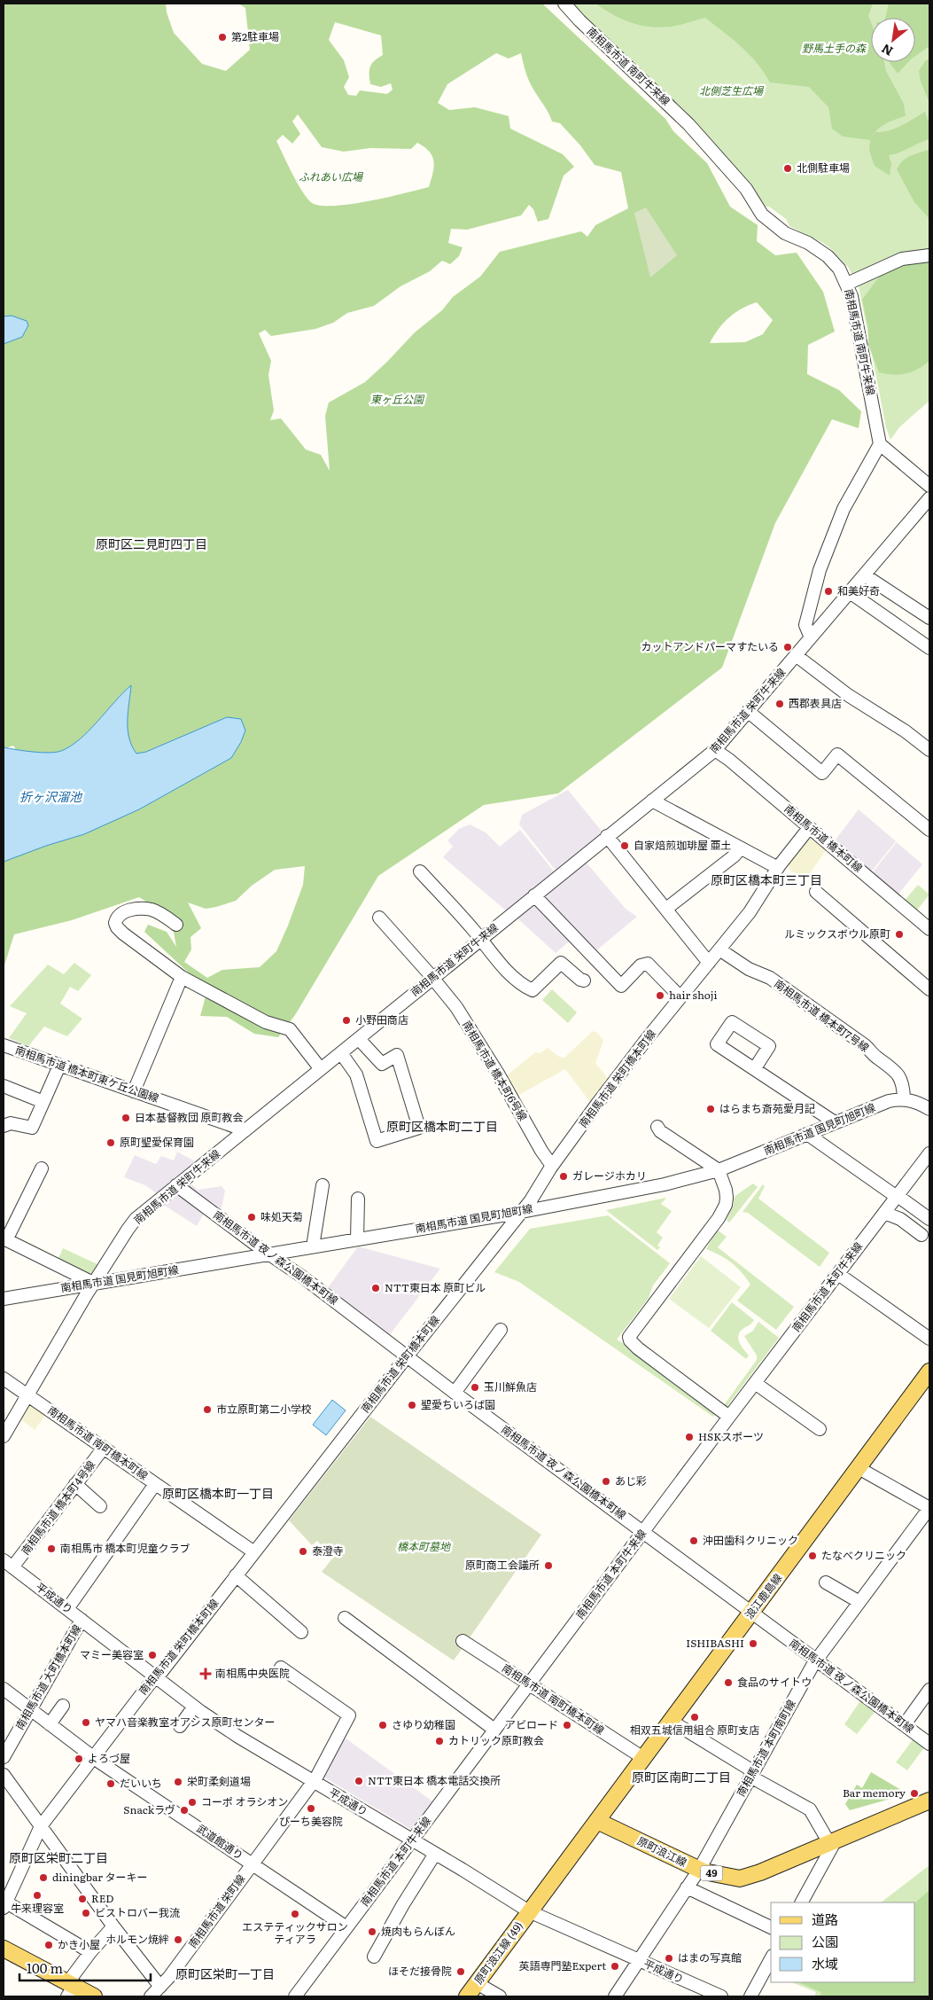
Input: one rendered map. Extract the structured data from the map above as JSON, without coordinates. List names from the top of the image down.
{
  "streets": {
    "main road": [
      "浪江鹿島線",
      "原町浪江線",
      "49",
      "原町浪江線 (49)"
    ],
    "street": [
      "南相馬市道 南町牛来線",
      "南相馬市道 栄町牛来線",
      "南相馬市道 橋本町線",
      "南相馬市道 橋本町7号線",
      "南相馬市道 橋本町6号線",
      "南相馬市道 橋本町東ケ丘公園線",
      "南相馬市道 栄町橋本町線",
      "南相馬市道 国見町旭町線",
      "南相馬市道 夜ノ森公園橋本町線",
      "南相馬市道 本町牛来線",
      "南相馬市道 南町橋本町線",
      "南相馬市道 橋本町4号線",
      "平成通り",
      "南相馬市道 大町橋本町線",
      "南相馬市道 本町南町線",
      "武道館通り",
      "南相馬市道 栄町線"
    ]
  },
  "crossings": [
    ["南相馬市道 栄町牛来線", "南相馬市道 橋本町線"],
    ["南相馬市道 栄町牛来線", "南相馬市道 橋本町6号線"],
    ["南相馬市道 栄町牛来線", "南相馬市道 橋本町東ケ丘公園線"],
    ["南相馬市道 栄町牛来線", "南相馬市道 国見町旭町線"],
    ["南相馬市道 栄町牛来線", "南相馬市道 夜ノ森公園橋本町線"],
    ["南相馬市道 栄町牛来線", "南相馬市道 南町橋本町線"],
    ["南相馬市道 橋本町線", "南相馬市道 栄町橋本町線"],
    ["南相馬市道 橋本町7号線", "南相馬市道 栄町橋本町線"],
    ["南相馬市道 橋本町7号線", "南相馬市道 国見町旭町線"],
    ["南相馬市道 橋本町6号線", "南相馬市道 栄町橋本町線"],
    ["南相馬市道 栄町橋本町線", "南相馬市道 国見町旭町線"],
    ["南相馬市道 栄町橋本町線", "南相馬市道 夜ノ森公園橋本町線"],
    ["南相馬市道 栄町橋本町線", "南相馬市道 南町橋本町線"],
    ["南相馬市道 栄町橋本町線", "平成通り"],
    ["南相馬市道 栄町橋本町線", "武道館通り"],
    ["南相馬市道 国見町旭町線", "南相馬市道 夜ノ森公園橋本町線"],
    ["南相馬市道 夜ノ森公園橋本町線", "南相馬市道 本町牛来線"],
    ["南相馬市道 夜ノ森公園橋本町線", "浪江鹿島線"],
    ["南相馬市道 夜ノ森公園橋本町線", "南相馬市道 本町南町線"],
    ["南相馬市道 本町牛来線", "南相馬市道 南町橋本町線"],
    ["南相馬市道 本町牛来線", "平成通り"],
    ["南相馬市道 本町牛来線", "武道館通り"],
    ["南相馬市道 南町橋本町線", "南相馬市道 橋本町4号線"],
    ["南相馬市道 南町橋本町線", "浪江鹿島線"],
    ["南相馬市道 南町橋本町線", "南相馬市道 大町橋本町線"],
    ["南相馬市道 橋本町4号線", "平成通り"],
    ["浪江鹿島線", "原町浪江線"],
    ["平成通り", "南相馬市道 大町橋本町線"],
    ["平成通り", "南相馬市道 本町南町線"],
    ["平成通り", "南相馬市道 栄町線"],
    ["平成通り", "原町浪江線 (49)"],
    ["南相馬市道 大町橋本町線", "武道館通り"],
    ["南相馬市道 本町南町線", "原町浪江線"],
    ["武道館通り", "南相馬市道 栄町線"]
  ],
  "districts": [
    "原町区二見町四丁目",
    "原町区橋本町三丁目",
    "原町区橋本町二丁目",
    "原町区橋本町一丁目",
    "原町区南町二丁目",
    "原町区栄町二丁目",
    "原町区栄町一丁目"
  ],
  "water": ["折ヶ沢溜池"],
  "parks": [
    "野馬土手の森",
    "北側芝生広場",
    "ふれあい広場",
    "東ヶ丘公園",
    "橋本町墓地"
  ],
  "places": {
    "other": [
      "第2駐車場",
      "北側駐車場",
      "和美好奇",
      "カットアンドパーマすたいる",
      "西郡表具店",
      "自家焙煎珈琲屋 亜土",
      "ルミックスボウル原町",
      "hair shoji",
      "小野田商店",
      "はらまち斎苑愛月記",
      "日本基督教団 原町教会",
      "原町聖愛保育園",
      "ガレージホカリ",
      "味処天菊",
      "NTT東日本 原町ビル",
      "玉川鮮魚店",
      "聖愛ちいろば園",
      "市立原町第二小学校",
      "HSKスポーツ",
      "あじ彩",
      "沖田歯科クリニック",
      "南相馬市 橋本町児童クラブ",
      "泰澄寺",
      "たなべクリニック",
      "原町商工会議所",
      "ISHIBASHI",
      "マミー美容室",
      "食品のサイトウ",
      "相双五城信用組合 原町支店",
      "ヤマハ音楽教室オアシス原町センター",
      "さゆり幼稚園",
      "アビロード",
      "カトリック原町教会",
      "よろづ屋",
      "NTT東日本 橋本電話交換所",
      "栄町柔剣道場",
      "だいいち",
      "Bar memory",
      "コーポ オラシオン",
      "ぴーち美容院",
      "Snackラヴ",
      "diningbar ターキー",
      "牛来理容室",
      "RED",
      "ビストロバー我流",
      "エステティックサロン ティアラ",
      "焼肉もらんぼん",
      "ホルモン焼絆",
      "かき小屋",
      "はまの写真館",
      "英語専門塾Expert",
      "ほそだ接骨院"
    ],
    "health": ["南相馬中央医院"]
  },
  "legend": ["道路", "公園", "水域"],
  "scale_bar": "100 m",
  "north": "bottom left"
}
